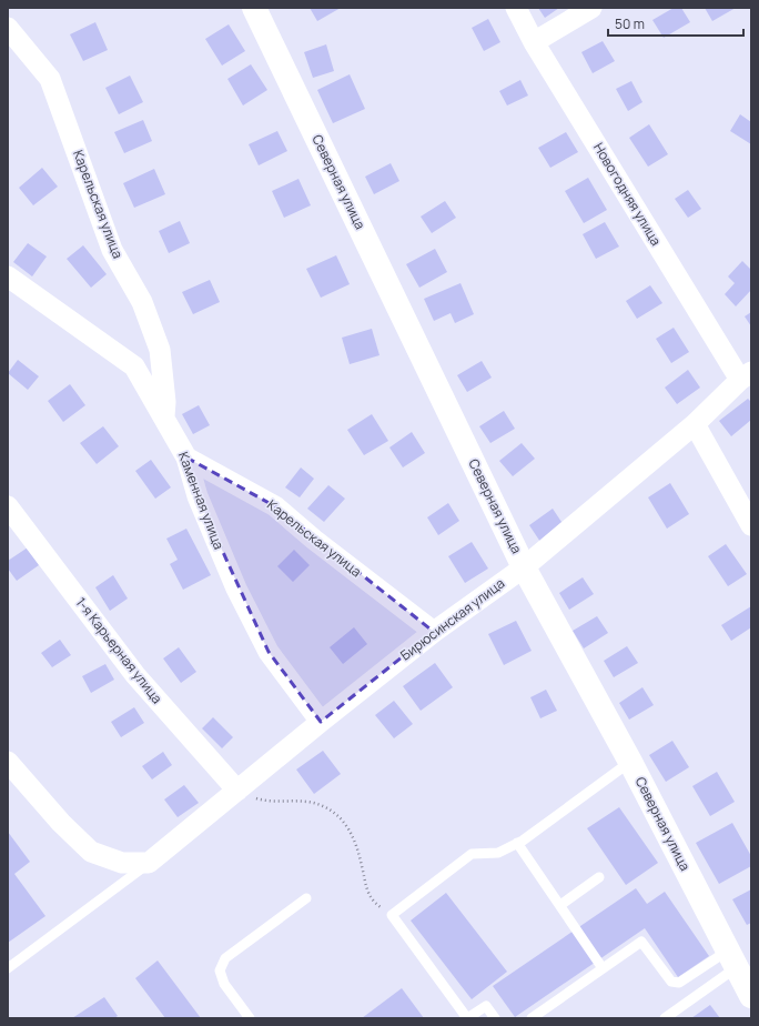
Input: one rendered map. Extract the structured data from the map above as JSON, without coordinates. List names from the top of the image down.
{
  "streets": {
    "main road": ["Северная улица"],
    "street": [
      "Новогодняя улица",
      "Карельская улица",
      "Каменная улица",
      "Бирюсинская улица",
      "1-я Карьерная улица"
    ]
  },
  "crossings": [
    ["Северная улица", "Бирюсинская улица"],
    ["Новогодняя улица", "Бирюсинская улица"],
    ["Карельская улица", "Каменная улица"],
    ["Карельская улица", "Бирюсинская улица"],
    ["Каменная улица", "Бирюсинская улица"],
    ["Бирюсинская улица", "1-я Карьерная улица"]
  ],
  "scale_bar": "50 m"
}
